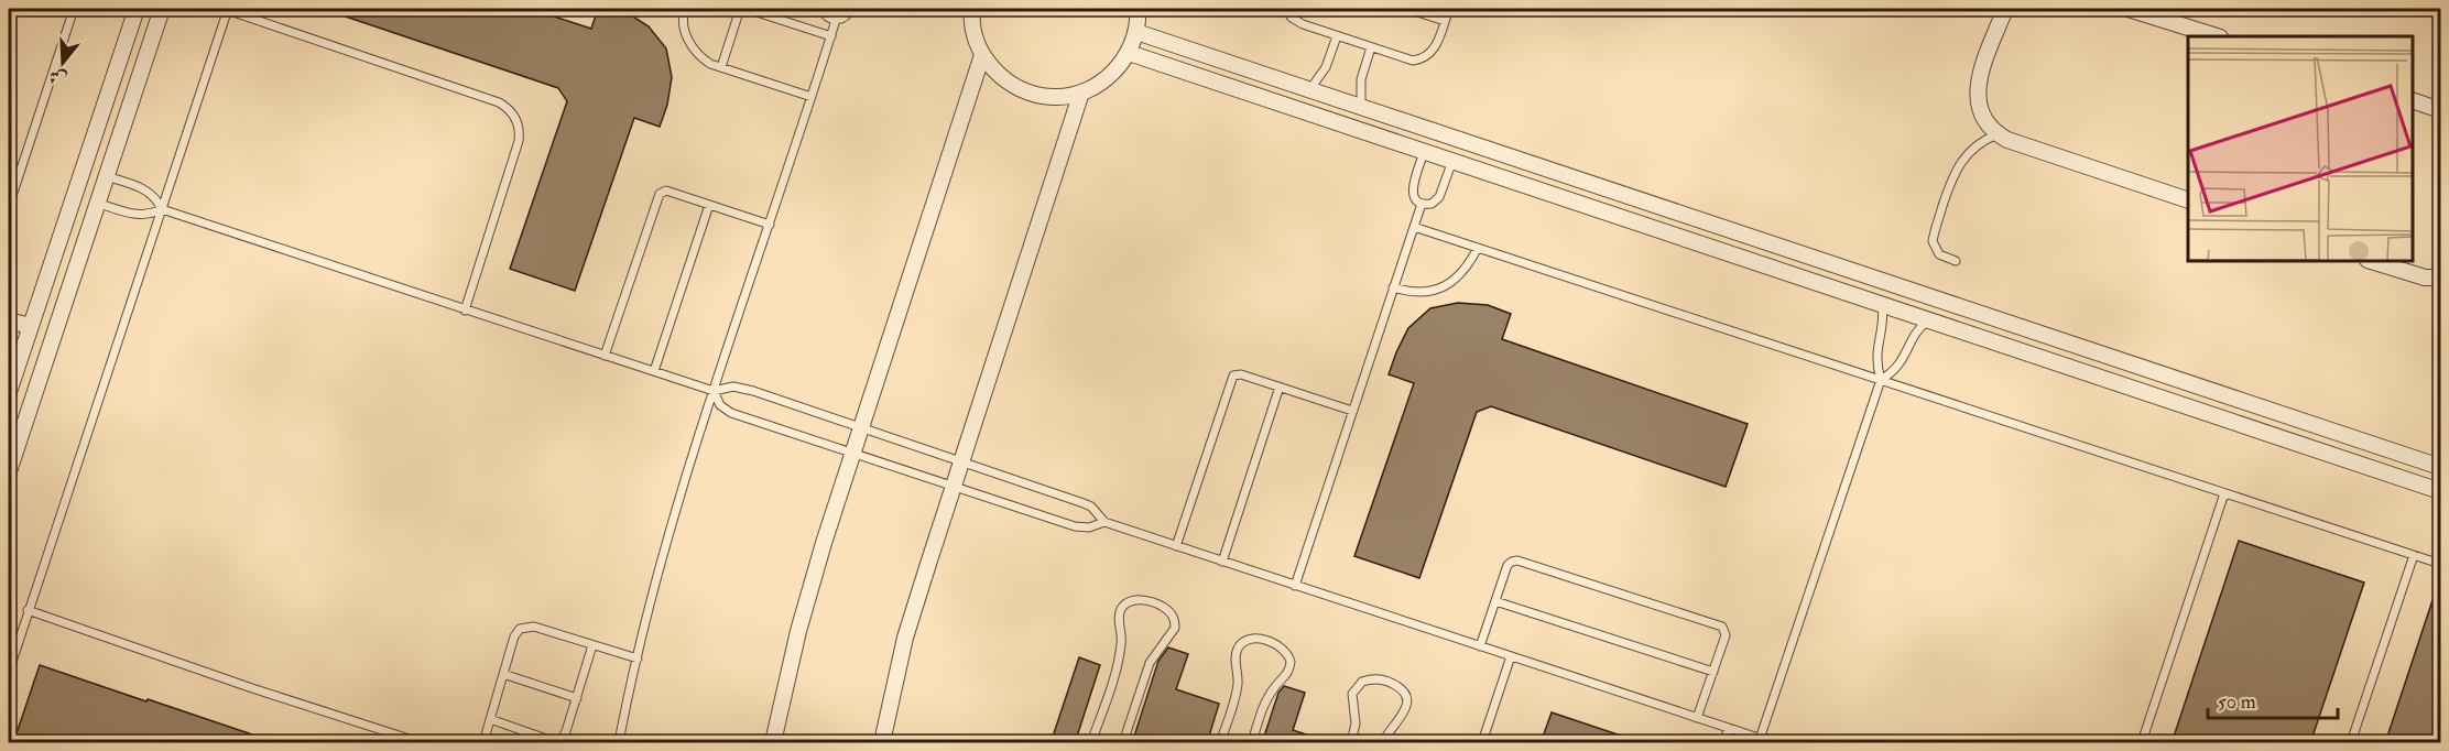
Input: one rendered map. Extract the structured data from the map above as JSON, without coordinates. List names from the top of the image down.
{
  "scale_bar": "50 m",
  "north": "bottom"
}
